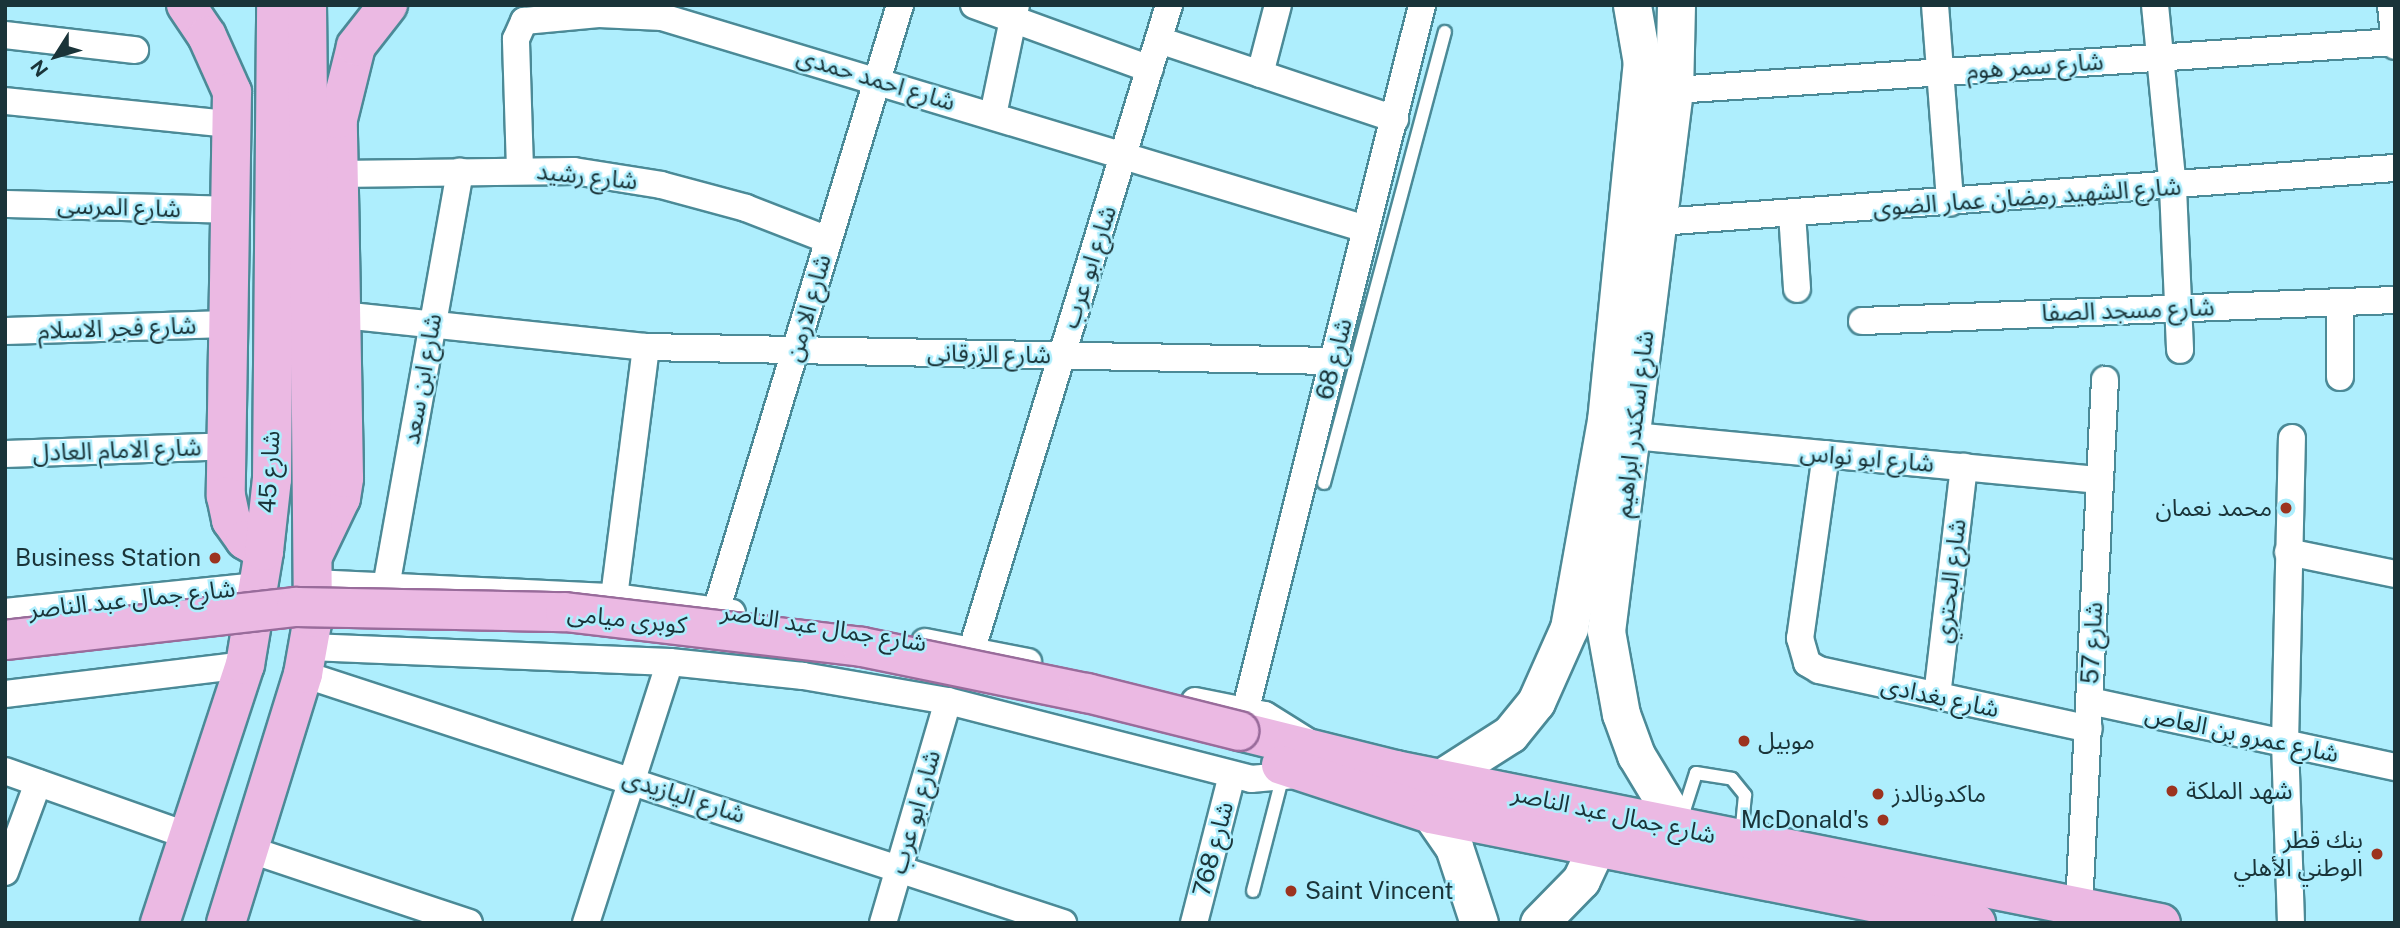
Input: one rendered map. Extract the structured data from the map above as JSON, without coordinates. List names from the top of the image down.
{
  "streets": {
    "main road": ["شارع 45", "شارع جمال عبد الناصر", "كوبرى ميامى"],
    "street": [
      "شارع سمر هوم",
      "شارع احمد حمدى",
      "شارع رشيد",
      "شارع الشهيد رمضان عمار الضوى",
      "شارع المرسى",
      "شارع ابو عرب",
      "شارع الارمن",
      "شارع مسجد الصفا",
      "شارع فجر الاسلام",
      "شارع الزرقانى",
      "شارع 68",
      "شارع ابن سعد",
      "شارع اسكندر ابراهيم",
      "شارع الامام العادل",
      "شارع ابو نواس",
      "شارع البحتري",
      "شارع 57",
      "شارع بغدادى",
      "شارع عمرو بن العاص",
      "شارع اليازيدى",
      "شارع 768"
    ]
  },
  "crossings": [
    ["شارع سمر هوم", "شارع اسكندر ابراهيم"],
    ["شارع احمد حمدى", "شارع رشيد"],
    ["شارع احمد حمدى", "شارع ابو عرب"],
    ["شارع احمد حمدى", "شارع الارمن"],
    ["شارع احمد حمدى", "شارع 68"],
    ["شارع رشيد", "شارع الارمن"],
    ["شارع رشيد", "شارع ابن سعد"],
    ["شارع الشهيد رمضان عمار الضوى", "شارع اسكندر ابراهيم"],
    ["شارع ابو عرب", "شارع الزرقانى"],
    ["شارع ابو عرب", "شارع جمال عبد الناصر"],
    ["شارع ابو عرب", "شارع اليازيدى"],
    ["شارع الارمن", "شارع الزرقانى"],
    ["شارع الارمن", "شارع جمال عبد الناصر"],
    ["شارع الزرقانى", "شارع 68"],
    ["شارع الزرقانى", "شارع ابن سعد"],
    ["شارع 68", "شارع جمال عبد الناصر"],
    ["شارع 68", "كوبرى ميامى"],
    ["شارع 68", "شارع 768"],
    ["شارع ابن سعد", "شارع جمال عبد الناصر"],
    ["شارع اسكندر ابراهيم", "شارع ابو نواس"],
    ["شارع اسكندر ابراهيم", "شارع جمال عبد الناصر"],
    ["شارع ابو نواس", "شارع البحتري"],
    ["شارع ابو نواس", "شارع 57"],
    ["شارع ابو نواس", "شارع بغدادى"],
    ["شارع 45", "شارع جمال عبد الناصر"],
    ["شارع 45", "شارع اليازيدى"],
    ["شارع البحتري", "شارع بغدادى"],
    ["شارع جمال عبد الناصر", "كوبرى ميامى"],
    ["شارع جمال عبد الناصر", "شارع 57"],
    ["شارع جمال عبد الناصر", "شارع اليازيدى"],
    ["شارع جمال عبد الناصر", "شارع 768"],
    ["كوبرى ميامى", "شارع 768"],
    ["شارع 57", "شارع بغدادى"],
    ["شارع 57", "شارع عمرو بن العاص"]
  ],
  "places": [
    "محمد نعمان",
    "Business Station",
    "موبيل",
    "شهد الملكة",
    "ماكدونالدز",
    "McDonald's",
    "بنك قطر الوطني الأهلي",
    "Saint Vincent"
  ],
  "north": "bottom left"
}
